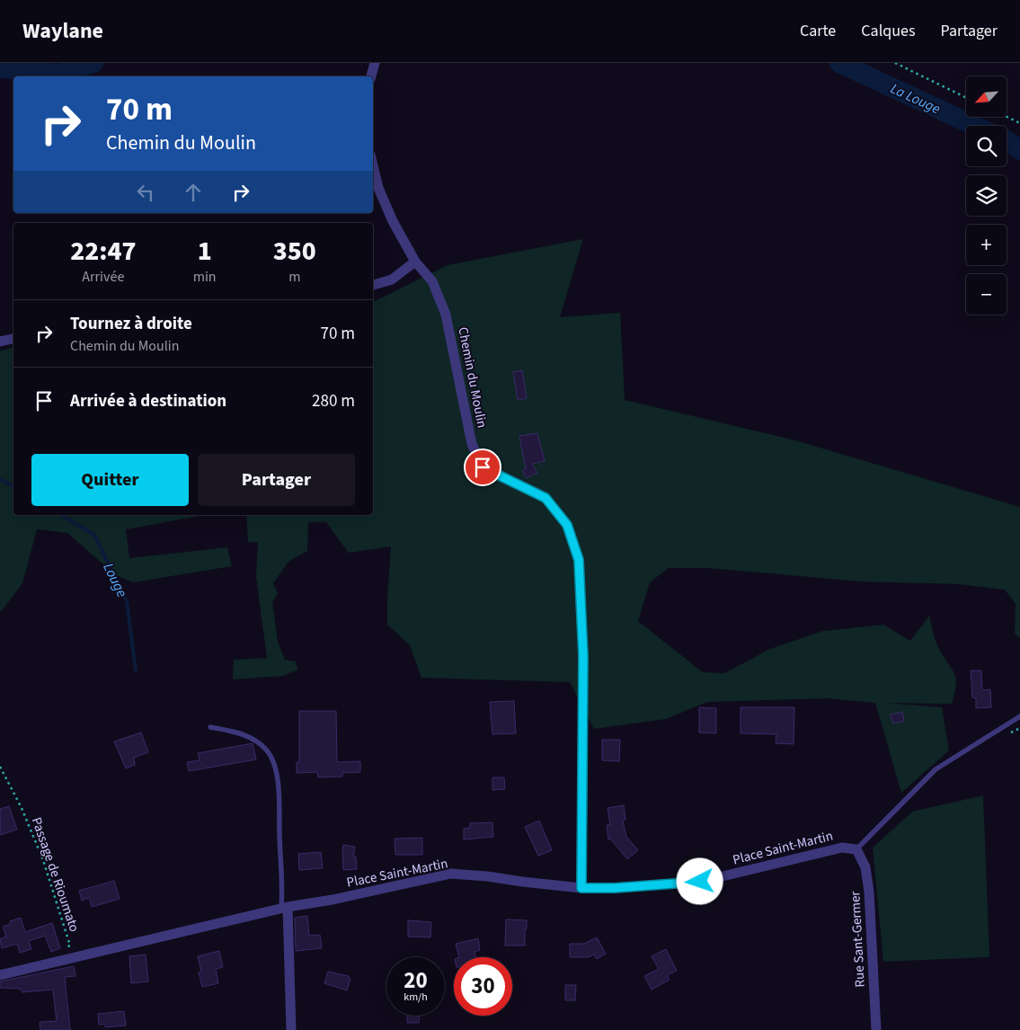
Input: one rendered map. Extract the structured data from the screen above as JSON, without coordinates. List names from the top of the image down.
{
  "streets": {
    "street": ["Chemin du Moulin", "Place Saint-Martin", "Rue Sant-Germer"],
    "path": ["Passage de Rioumato"]
  },
  "crossings": [
    ["Chemin du Moulin", "Place Saint-Martin"],
    ["Place Saint-Martin", "Rue Sant-Germer"]
  ],
  "water": ["La Louge", "Louge"],
  "north": "bottom left",
  "page": {
    "header": "Waylane",
    "nav": ["Carte", "Calques", "Partager"],
    "map_buttons": ["+", "−"],
    "turn": ["70 m", "Chemin du Moulin"],
    "eta": [
      "22:47",
      "Arrivée",
      "1",
      "min",
      "350",
      "m"
    ],
    "list": [
      {
        "name": "Tournez à droite",
        "note": "Chemin du Moulin",
        "value": "70 m"
      },
      {
        "name": "Arrivée à destination",
        "value": "280 m"
      }
    ],
    "buttons": ["Quitter", "Partager"],
    "speed": "20 km/h",
    "limit": "30"
  }
}
